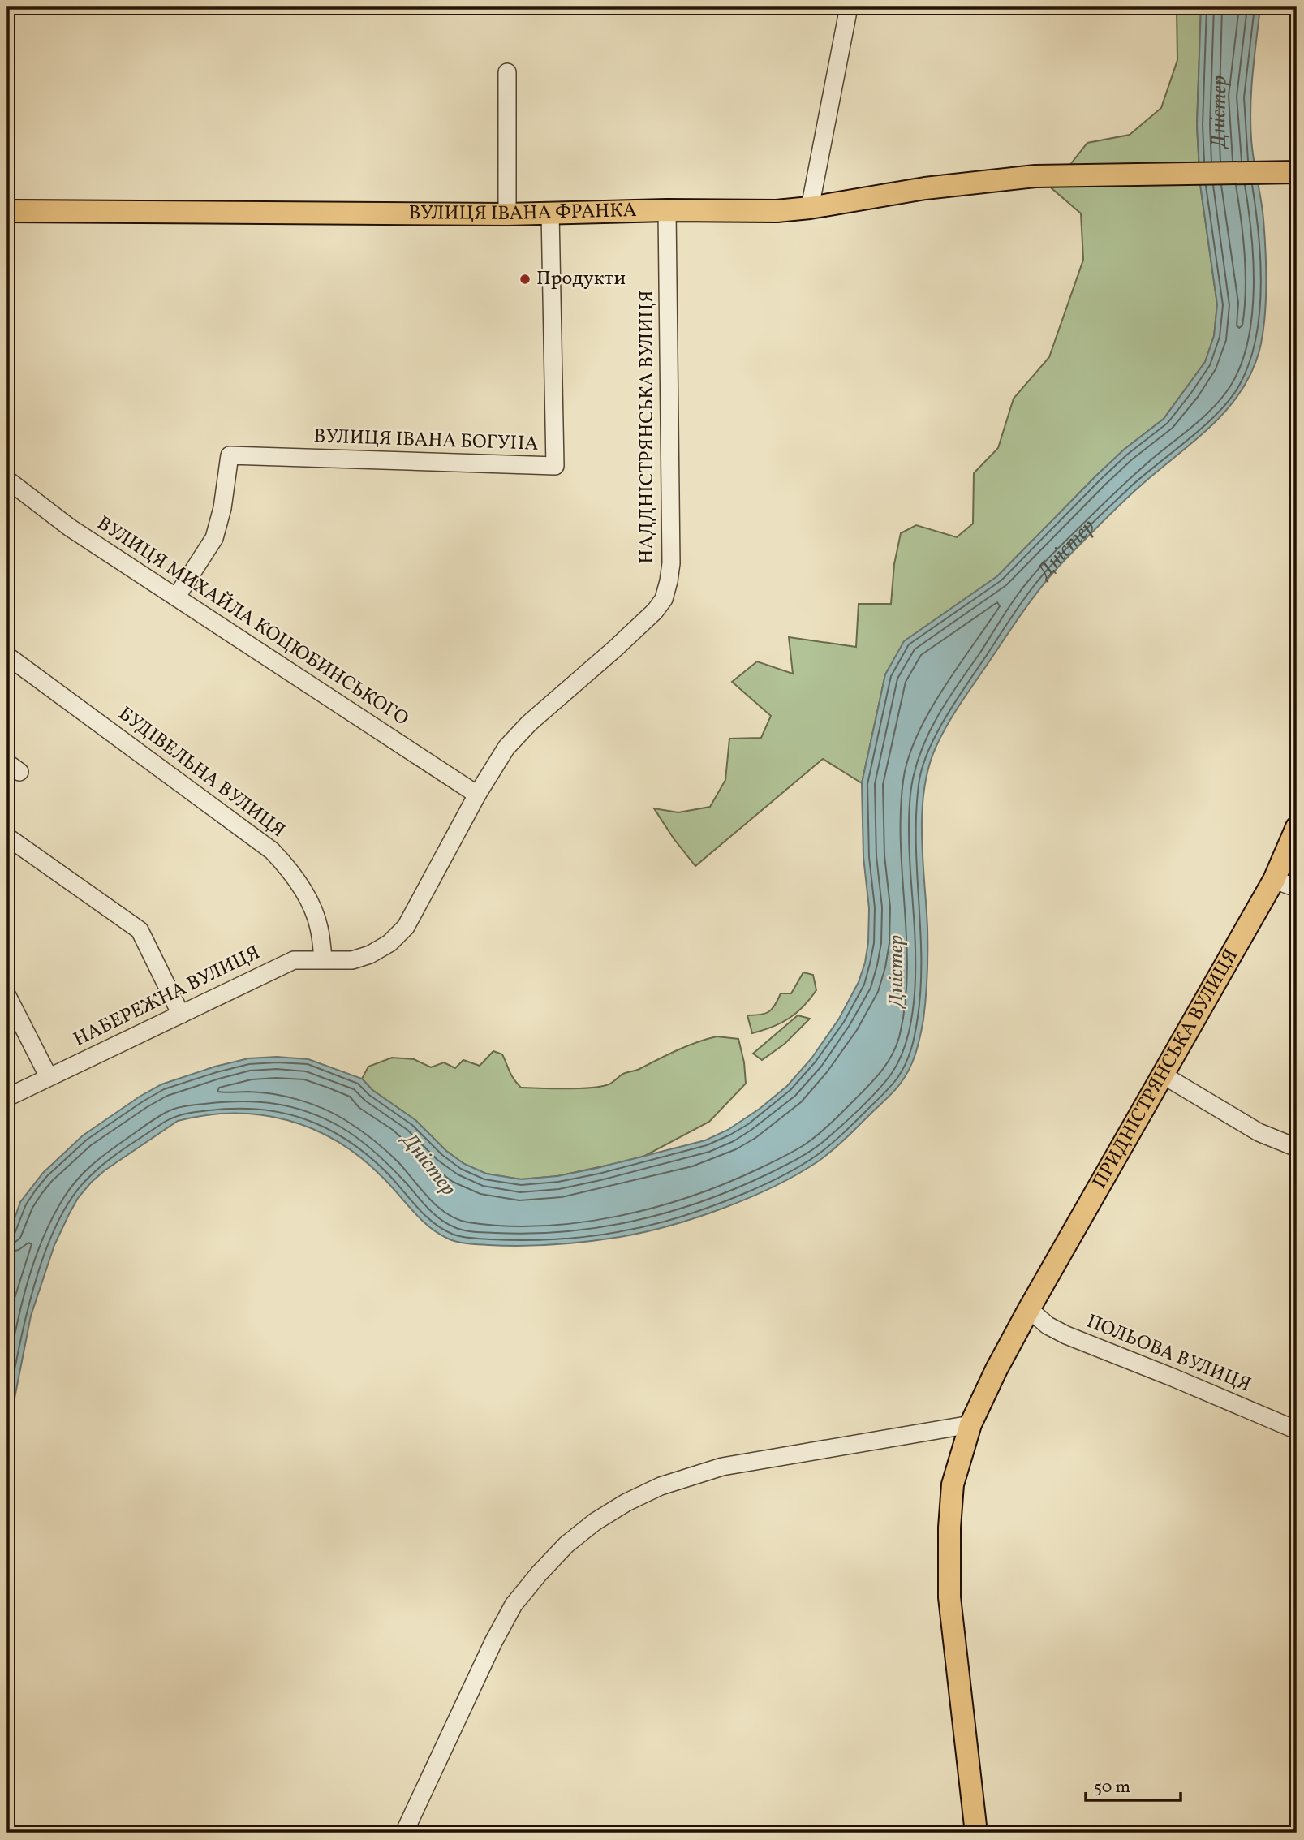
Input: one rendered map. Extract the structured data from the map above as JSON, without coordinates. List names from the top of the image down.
{
  "streets": {
    "main road": ["ВУЛИЦЯ ІВАНА ФРАНКА", "ПРИДНІСТРЯНСЬКА ВУЛИЦЯ"],
    "street": [
      "НАДДНІСТРЯНСЬКА ВУЛИЦЯ",
      "ВУЛИЦЯ ІВАНА БОГУНА",
      "ВУЛИЦЯ МИХАЙЛА КОЦЮБИНСЬКОГО",
      "БУДІВЕЛЬНА ВУЛИЦЯ",
      "НАБЕРЕЖНА ВУЛИЦЯ",
      "ПОЛЬОВА ВУЛИЦЯ"
    ]
  },
  "crossings": [
    ["ВУЛИЦЯ ІВАНА ФРАНКА", "НАДДНІСТРЯНСЬКА ВУЛИЦЯ"],
    ["ВУЛИЦЯ ІВАНА ФРАНКА", "ВУЛИЦЯ ІВАНА БОГУНА"],
    ["НАДДНІСТРЯНСЬКА ВУЛИЦЯ", "ВУЛИЦЯ МИХАЙЛА КОЦЮБИНСЬКОГО"],
    ["НАДДНІСТРЯНСЬКА ВУЛИЦЯ", "НАБЕРЕЖНА ВУЛИЦЯ"],
    ["ВУЛИЦЯ ІВАНА БОГУНА", "ВУЛИЦЯ МИХАЙЛА КОЦЮБИНСЬКОГО"],
    ["БУДІВЕЛЬНА ВУЛИЦЯ", "НАБЕРЕЖНА ВУЛИЦЯ"],
    ["ПРИДНІСТРЯНСЬКА ВУЛИЦЯ", "ПОЛЬОВА ВУЛИЦЯ"]
  ],
  "water": ["Дністер"],
  "places": ["Продукти"],
  "scale_bar": "50 m"
}
